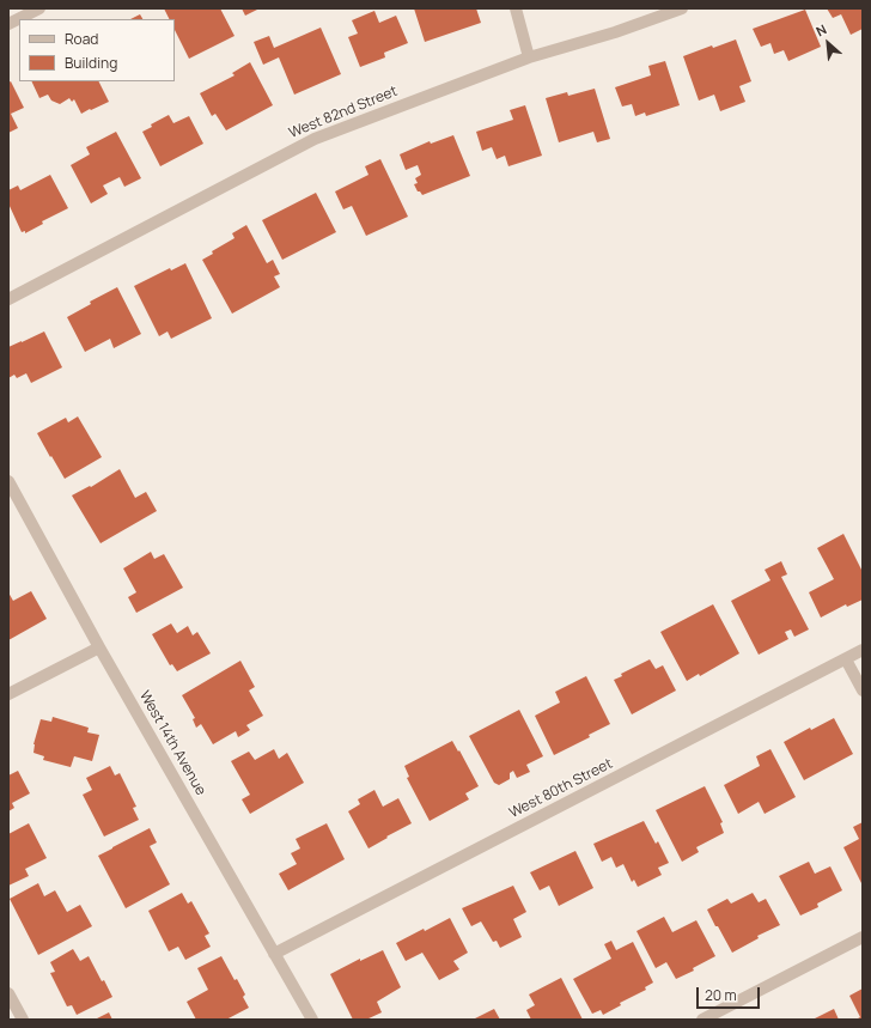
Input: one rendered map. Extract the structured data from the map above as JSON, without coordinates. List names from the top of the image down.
{
  "streets": {
    "street": ["West 82nd Street", "West 14th Avenue", "West 80th Street"]
  },
  "crossings": [
    ["West 14th Avenue", "West 80th Street"]
  ],
  "legend": ["Road", "Building"],
  "scale_bar": "20 m",
  "north": "top left"
}
